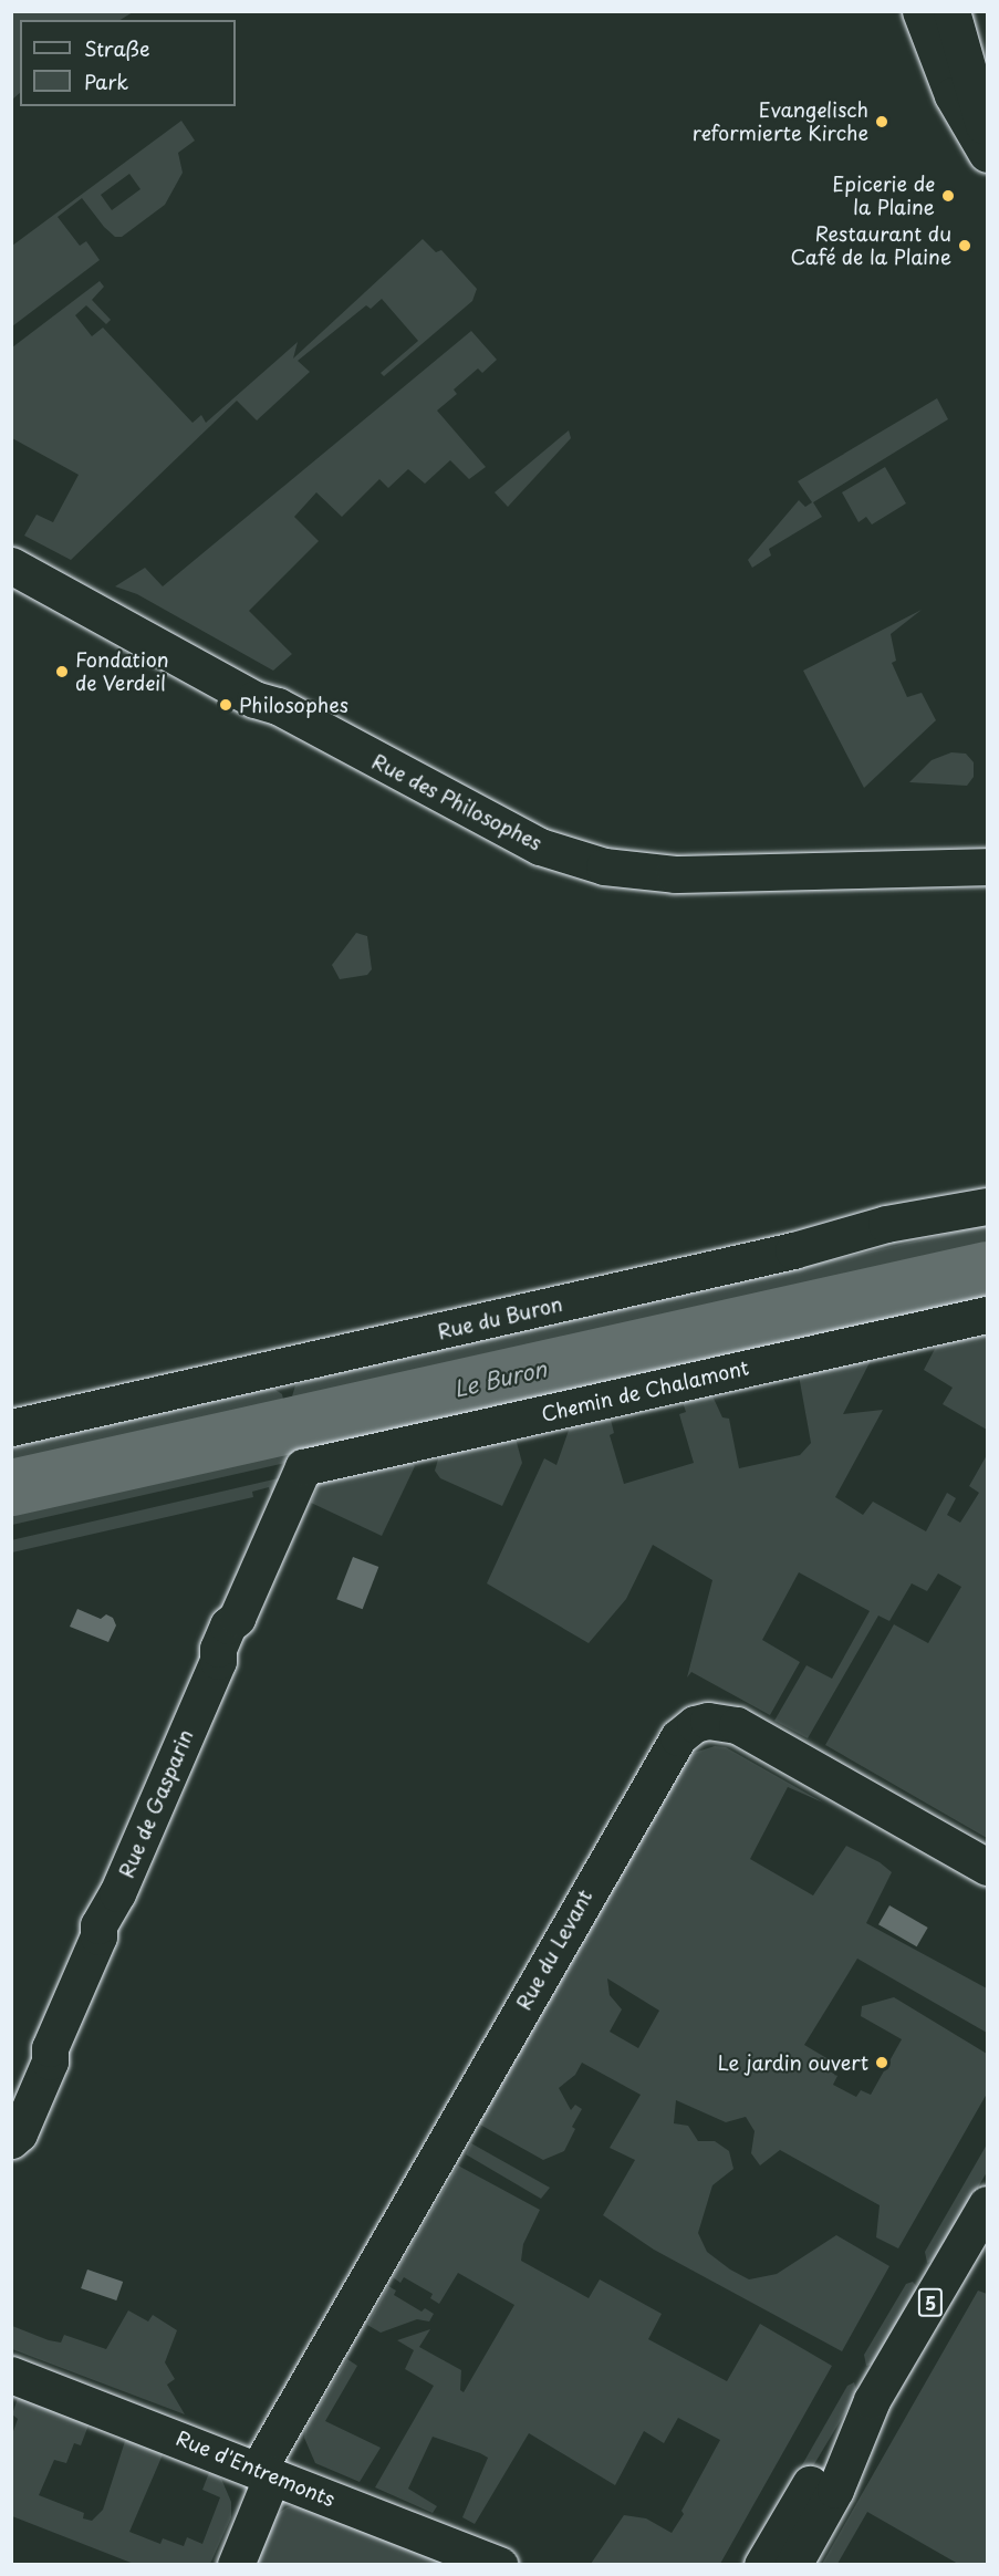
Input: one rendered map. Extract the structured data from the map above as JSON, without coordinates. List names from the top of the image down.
{
  "streets": {
    "street": [
      "Rue des Philosophes",
      "Rue du Buron",
      "Chemin de Chalamont",
      "Rue de Gasparin",
      "Rue du Levant",
      "5",
      "Rue d'Entremonts"
    ]
  },
  "crossings": [
    ["Chemin de Chalamont", "Rue de Gasparin"],
    ["Rue du Levant", "Rue d'Entremonts"]
  ],
  "water": ["Le Buron"],
  "places": [
    "Evangelisch reformierte Kirche",
    "Epicerie de la Plaine",
    "Restaurant du Café de la Plaine",
    "Fondation de Verdeil",
    "Philosophes",
    "Le jardin ouvert"
  ],
  "legend": ["Straße", "Park"]
}
